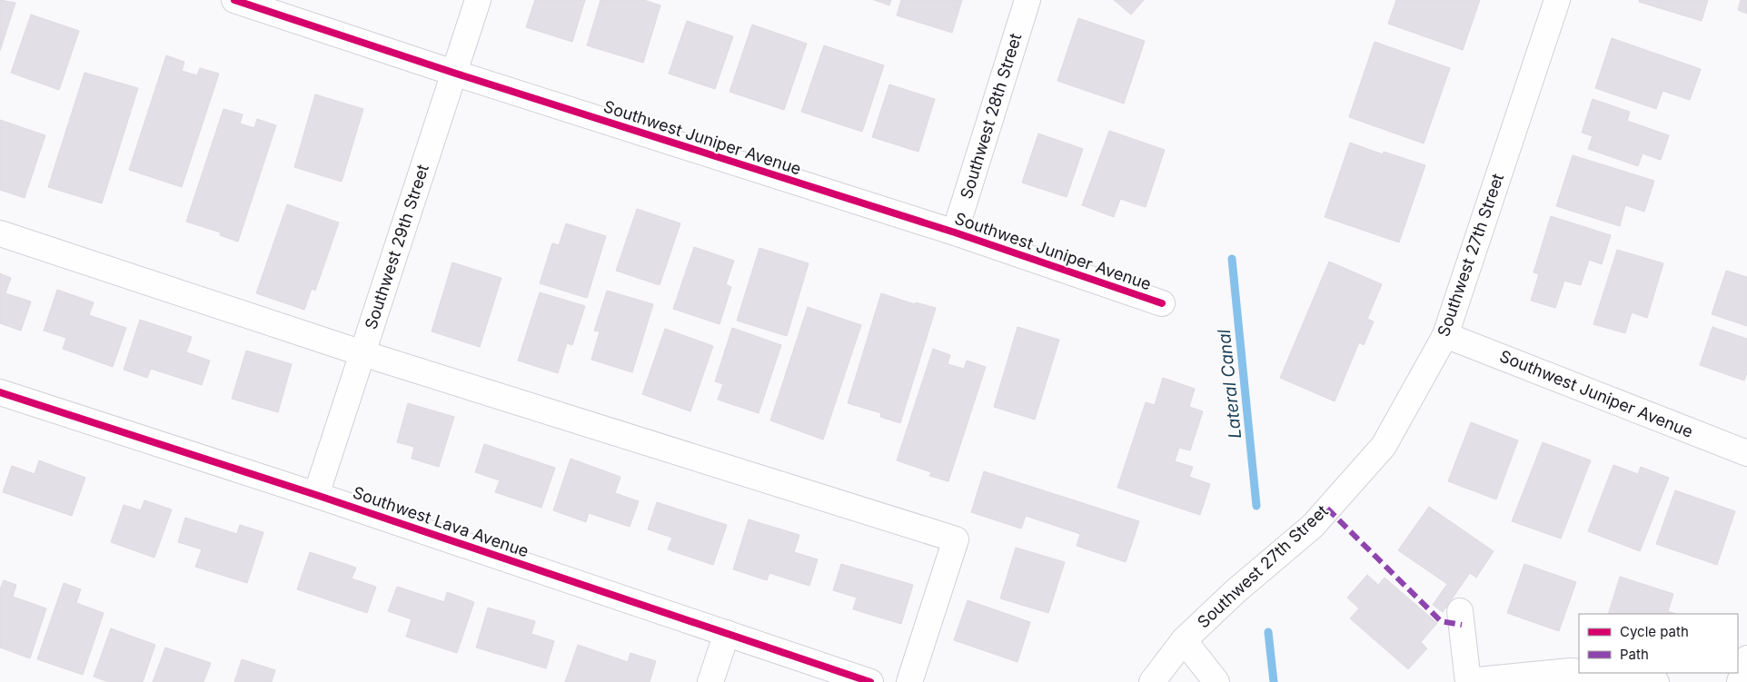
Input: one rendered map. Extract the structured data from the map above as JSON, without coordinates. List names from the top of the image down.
{
  "streets": {
    "street": [
      "Southwest 28th Street",
      "Southwest Juniper Avenue",
      "Southwest 29th Street",
      "Southwest 27th Street",
      "Southwest Lava Avenue"
    ]
  },
  "crossings": [
    ["Southwest 28th Street", "Southwest Juniper Avenue"],
    ["Southwest Juniper Avenue", "Southwest 29th Street"],
    ["Southwest Juniper Avenue", "Southwest 27th Street"],
    ["Southwest 29th Street", "Southwest Lava Avenue"]
  ],
  "water": ["Lateral Canal"],
  "legend": ["Cycle path", "Path"]
}
